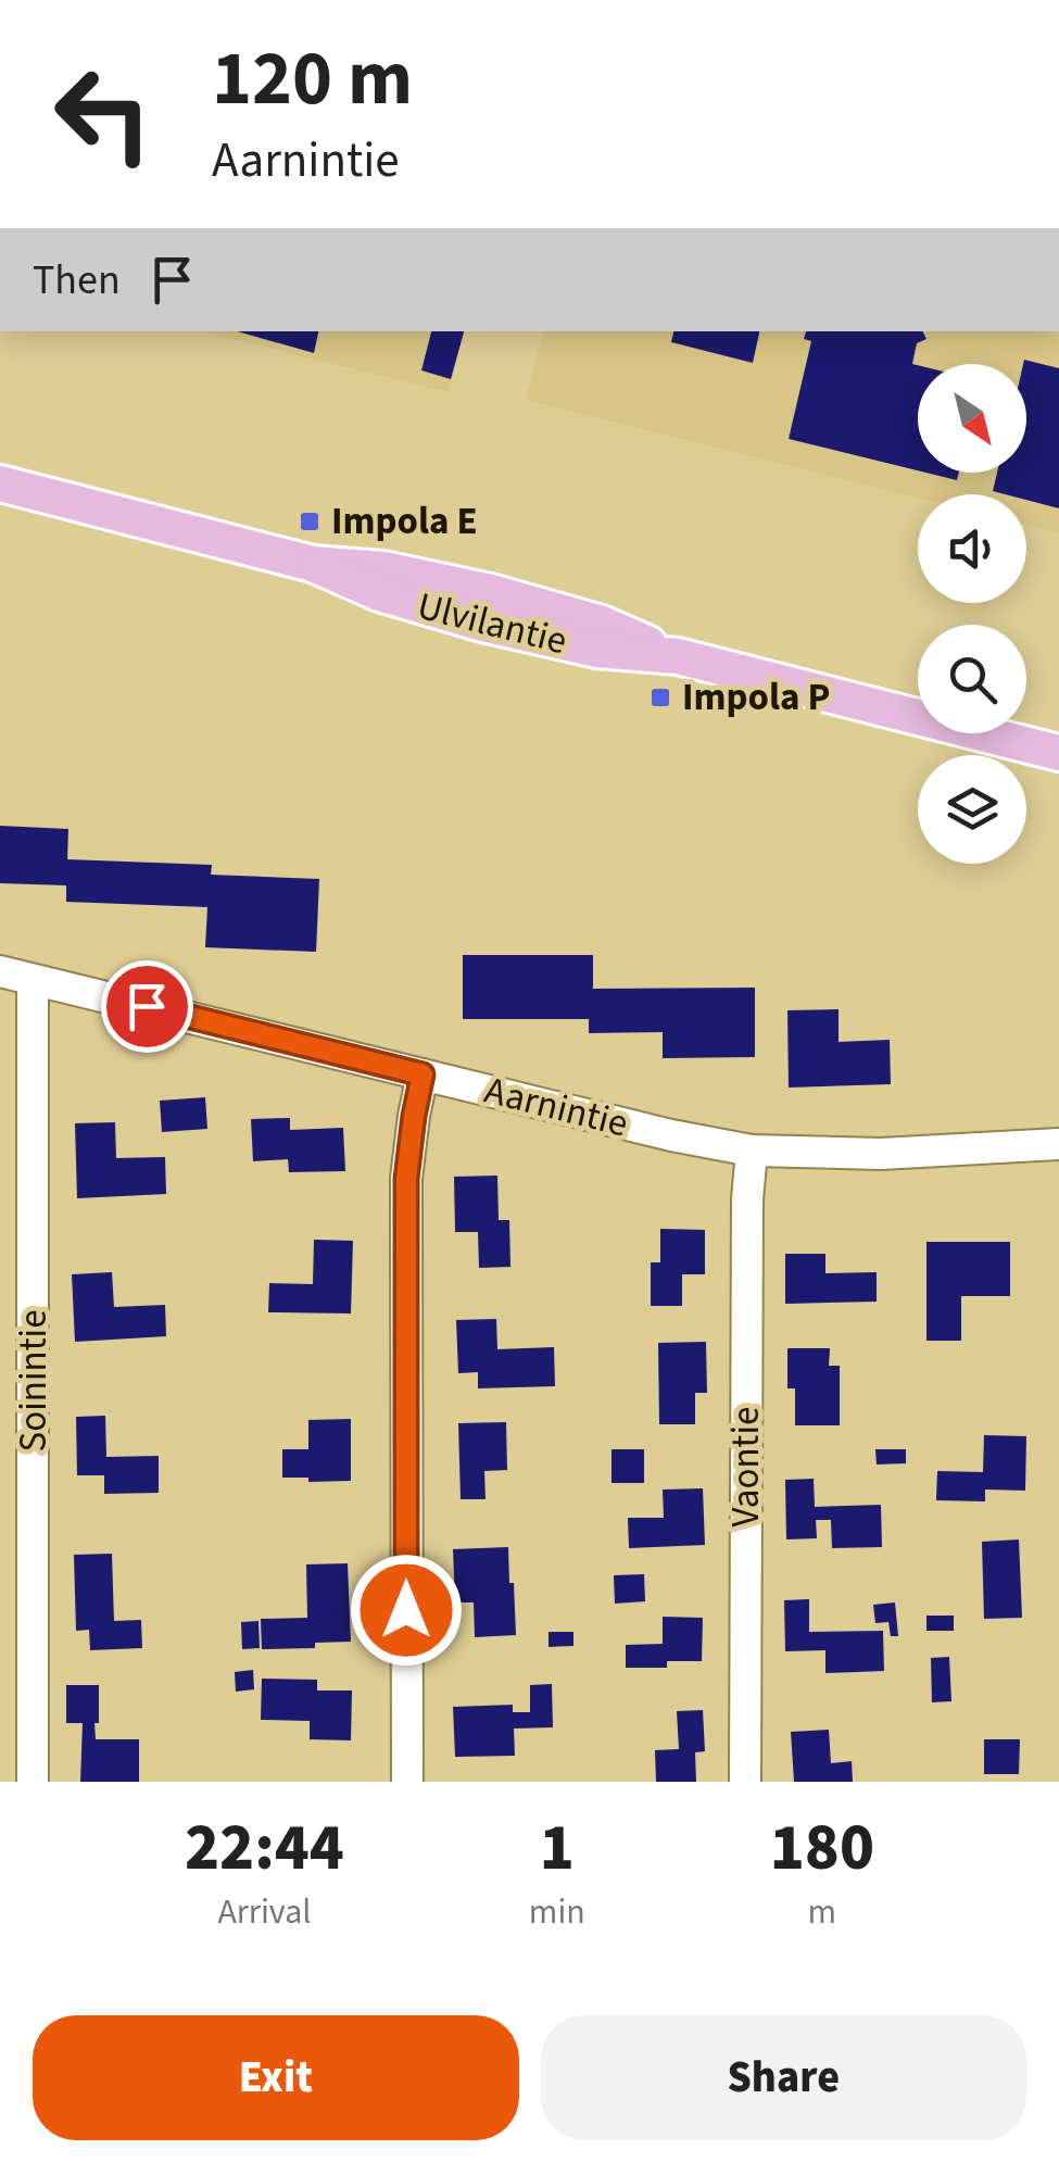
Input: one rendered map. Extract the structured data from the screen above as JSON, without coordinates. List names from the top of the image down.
{
  "streets": {
    "main road": ["Ulvilantie"],
    "street": ["Aarnintie", "Soinintie", "Vaontie"]
  },
  "crossings": [
    ["Aarnintie", "Soinintie"],
    ["Aarnintie", "Vaontie"]
  ],
  "places": {
    "transit": ["Impola E", "Impola P"]
  },
  "north": "bottom right",
  "page": {
    "turn": ["120 m", "Aarnintie"],
    "then": "Then",
    "eta": [
      "22:44",
      "Arrival",
      "1",
      "min",
      "180",
      "m"
    ],
    "buttons": ["Exit", "Share"]
  }
}
